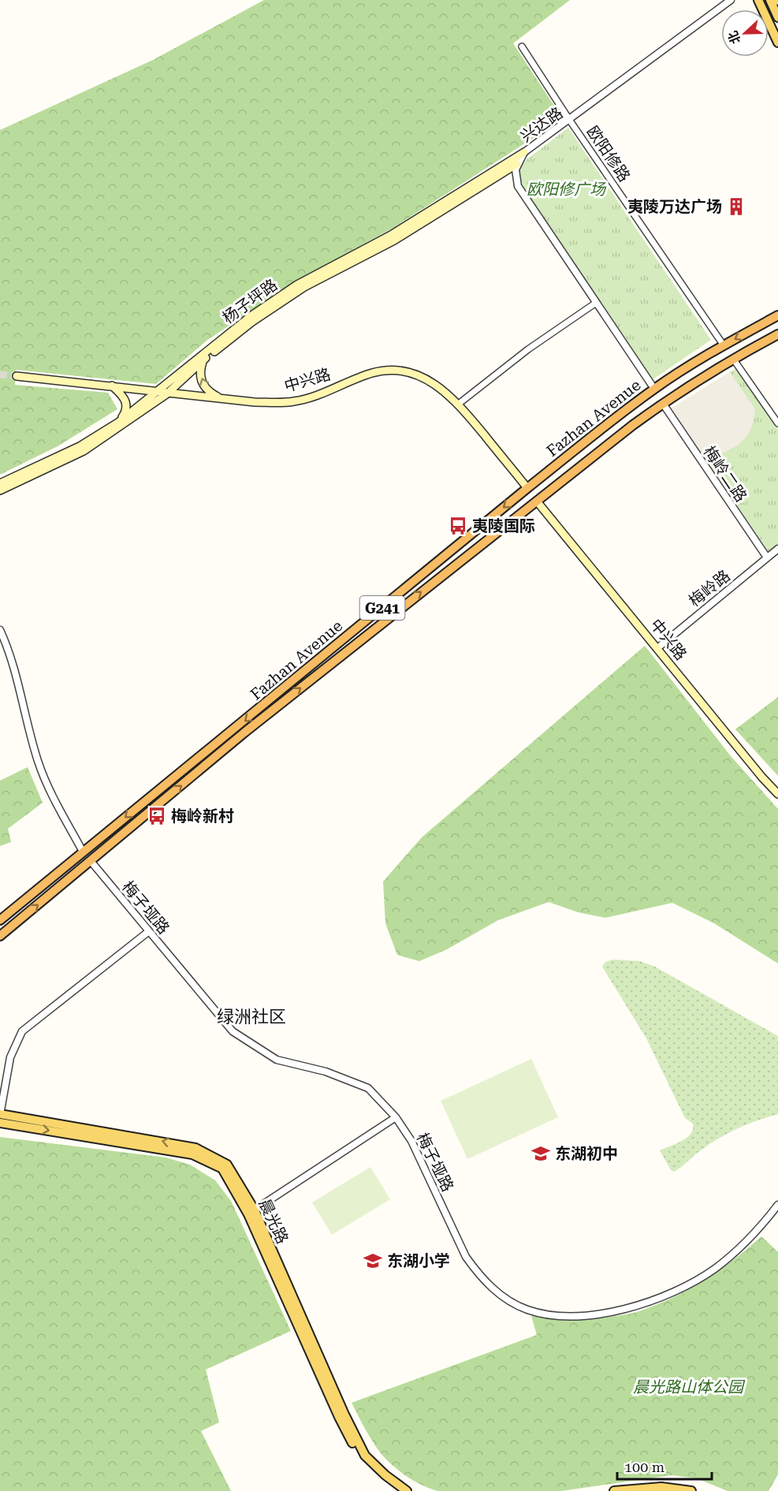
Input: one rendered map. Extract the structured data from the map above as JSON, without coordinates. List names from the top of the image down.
{
  "streets": {
    "highway": ["Fazhan Avenue", "G241"],
    "main road": ["杨子坪路", "中兴路", "晨光路"],
    "street": [
      "兴达路",
      "欧阳修路",
      "梅岭二路",
      "梅岭路",
      "梅子垭路"
    ]
  },
  "crossings": [
    ["兴达路", "欧阳修路"],
    ["兴达路", "杨子坪路"],
    ["兴达路", "Fazhan Avenue"],
    ["欧阳修路", "Fazhan Avenue"],
    ["杨子坪路", "中兴路"],
    ["中兴路", "Fazhan Avenue"],
    ["中兴路", "梅岭路"],
    ["Fazhan Avenue", "梅岭二路"],
    ["Fazhan Avenue", "梅子垭路"],
    ["梅岭二路", "梅岭路"]
  ],
  "districts": ["绿洲社区"],
  "parks": ["欧阳修广场", "晨光路山体公园"],
  "places": {
    "building": ["夷陵万达广场"],
    "bus stop": ["夷陵国际", "梅岭新村"],
    "school or university": ["东湖初中", "东湖小学"]
  },
  "scale_bar": "100 m",
  "north": "left"
}
